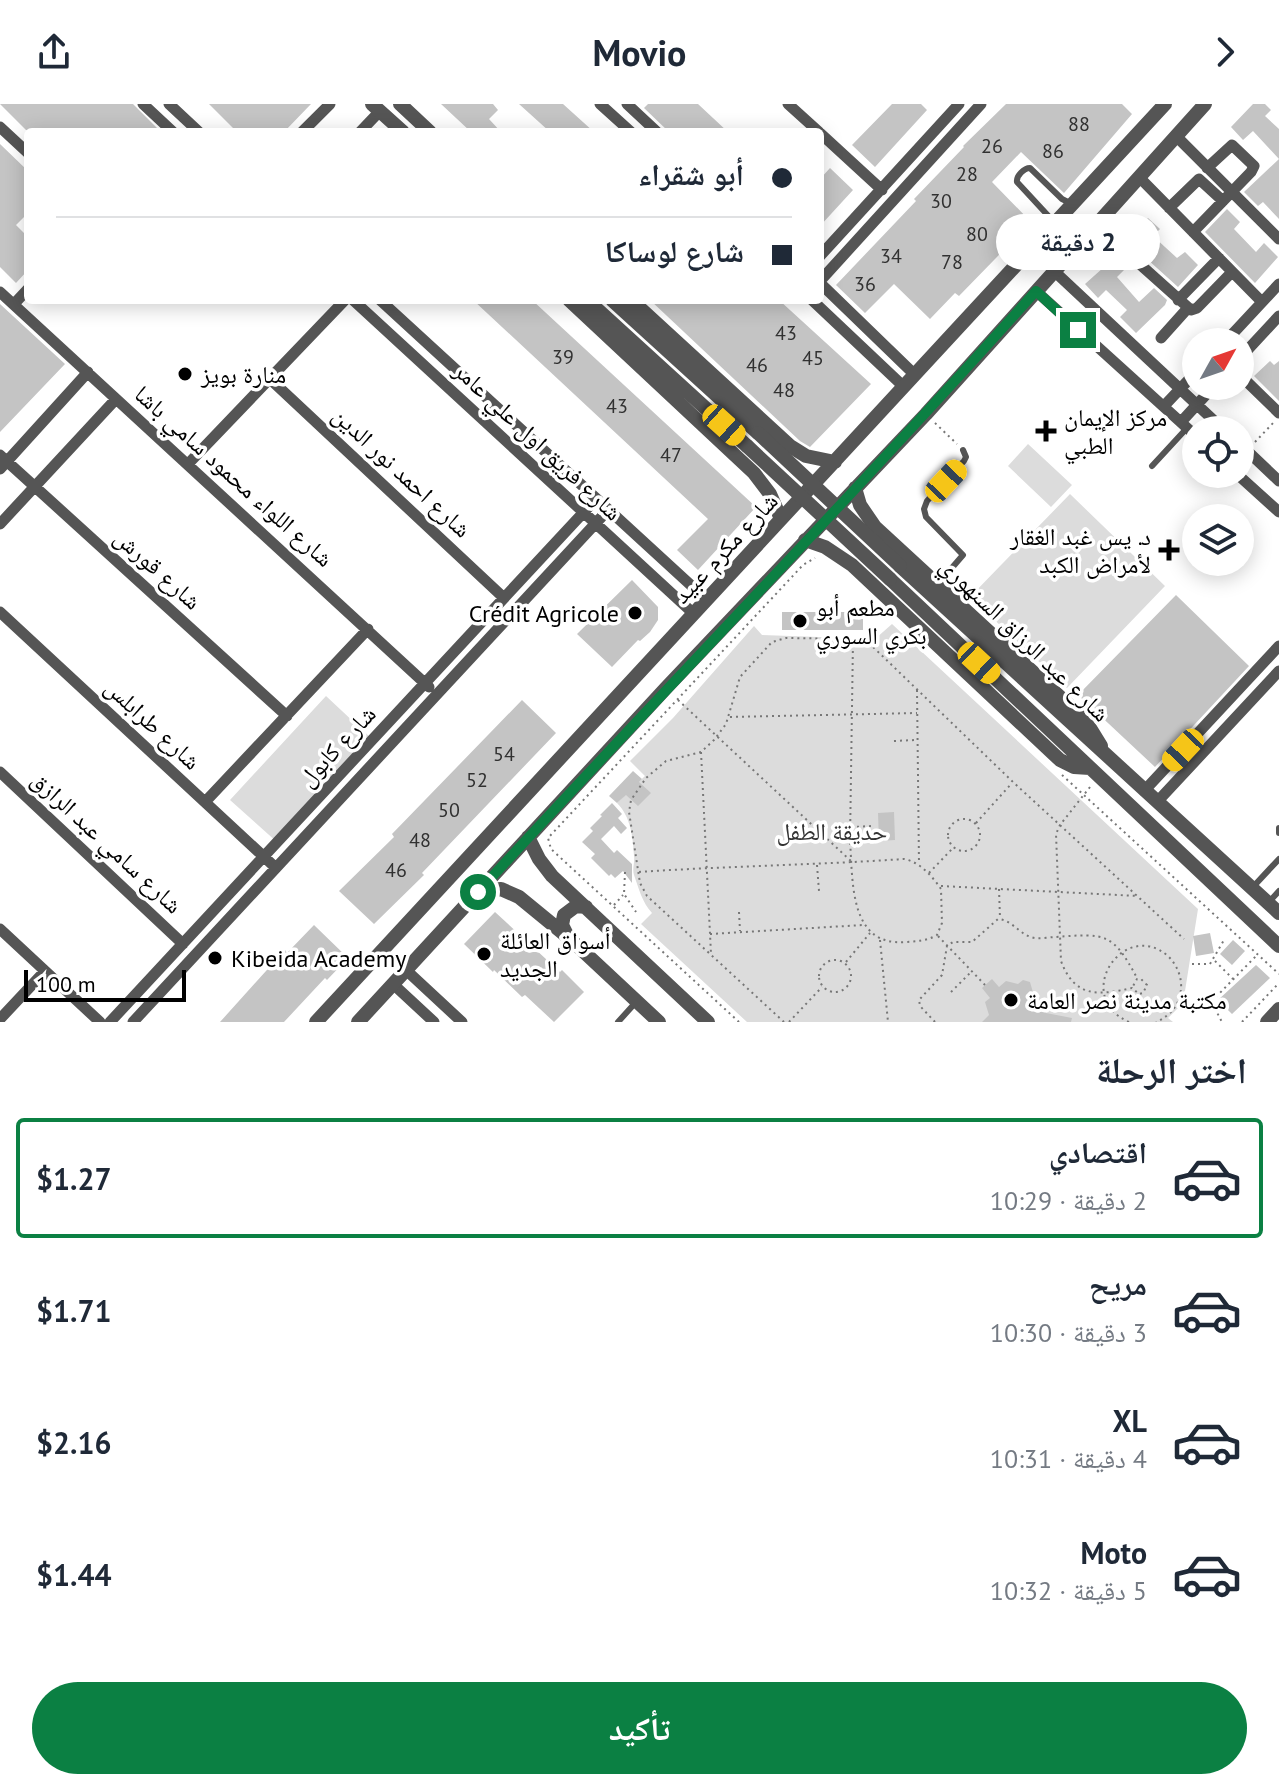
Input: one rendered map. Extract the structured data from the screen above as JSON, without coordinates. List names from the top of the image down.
{
  "streets": {
    "street": [
      "شارع فريق اول علي عامر",
      "شارع احمد نور الدين",
      "شارع اللواء محمود سامي باشا",
      "شارع مكرم عبيد",
      "شارع قورش",
      "شارع عبد الرزاق السنهوري",
      "شارع طرابلس",
      "شارع كابول",
      "شارع سامي عبد الرازق"
    ]
  },
  "crossings": [
    ["شارع فريق اول علي عامر", "شارع مكرم عبيد"],
    ["شارع فريق اول علي عامر", "شارع كابول"],
    ["شارع احمد نور الدين", "شارع كابول"],
    ["شارع اللواء محمود سامي باشا", "شارع كابول"],
    ["شارع طرابلس", "شارع كابول"],
    ["شارع كابول", "شارع سامي عبد الرازق"]
  ],
  "parks": ["حديقة الطفل"],
  "places": {
    "other": [
      "منارة بويز",
      "Crédit Agricole",
      "مطعم أبو بكري السوري",
      "أسواق العائلة الجديد",
      "Kibeida Academy",
      "مكتبة مدينة نصر العامة"
    ],
    "health": ["مركز الإيمان الطبي", "د. يس غبد الغقار لأمراض الكبد"]
  },
  "house_numbers": [
    "88",
    "26",
    "86",
    "28",
    "30",
    "80",
    "34",
    "78",
    "36",
    "43",
    "39",
    "45",
    "46",
    "48",
    "43",
    "47",
    "54",
    "52",
    "50",
    "48",
    "46"
  ],
  "scale_bar": "100 m",
  "north": "top right",
  "page": {
    "header": "Movio",
    "banner": ["أبو شقراء", "شارع لوساكا"],
    "bubble": "2 دقيقة",
    "scale": "100 m",
    "heading": "اختر الرحلة",
    "list": [
      {
        "name": "اقتصادي",
        "note": "2 دقيقة · 10:29",
        "value": "$1.27"
      },
      {
        "name": "مريح",
        "note": "3 دقيقة · 10:30",
        "value": "$1.71"
      },
      {
        "name": "XL",
        "note": "4 دقيقة · 10:31",
        "value": "$2.16"
      },
      {
        "name": "Moto",
        "note": "5 دقيقة · 10:32",
        "value": "$1.44"
      }
    ],
    "buttons": "تأكيد"
  }
}
